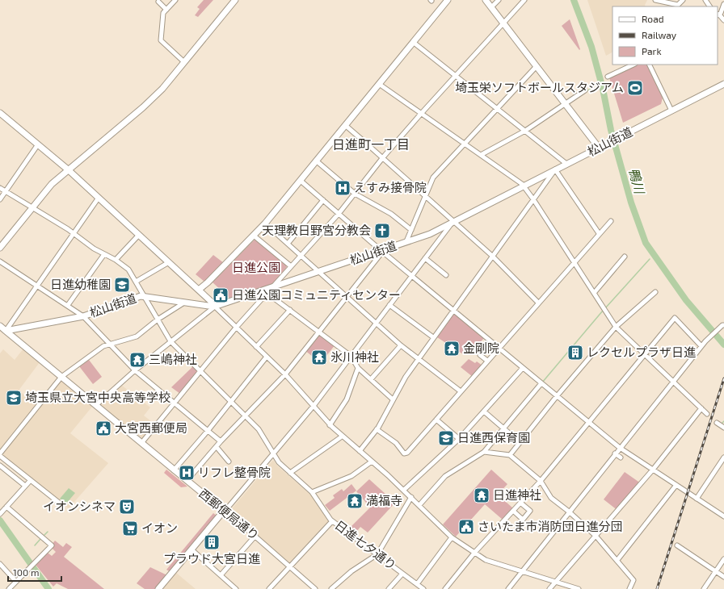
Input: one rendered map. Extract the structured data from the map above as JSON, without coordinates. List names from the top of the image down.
{
  "streets": {
    "street": ["松山街道", "西郵便局通り", "日進七夕通り"]
  },
  "crossings": [
    ["松山街道", "西郵便局通り"],
    ["松山街道", "日進七夕通り"]
  ],
  "districts": ["日進町一丁目"],
  "water": ["鴨川"],
  "parks": ["日進公園"],
  "places": {
    "sports": ["埼玉栄ソフトボールスタジアム"],
    "hospital": ["えすみ接骨院", "リフレ整骨院"],
    "church": ["天理教日野宮分教会"],
    "school or university": ["日進幼稚園", "埼玉県立大宮中央高等学校", "日進西保育園"],
    "public building": ["日進公園コミュニティセンター", "大宮西郵便局", "さいたま市消防団日進分団"],
    "temple": [
      "金剛院",
      "氷川神社",
      "三嶋神社",
      "日進神社",
      "満福寺"
    ],
    "building": ["レクセルプラザ日進", "プラウド大宮日進"],
    "theatre": ["イオンシネマ"],
    "supermarket": ["イオン"]
  },
  "legend": ["Road", "Railway", "Park"],
  "scale_bar": "100 m"
}
